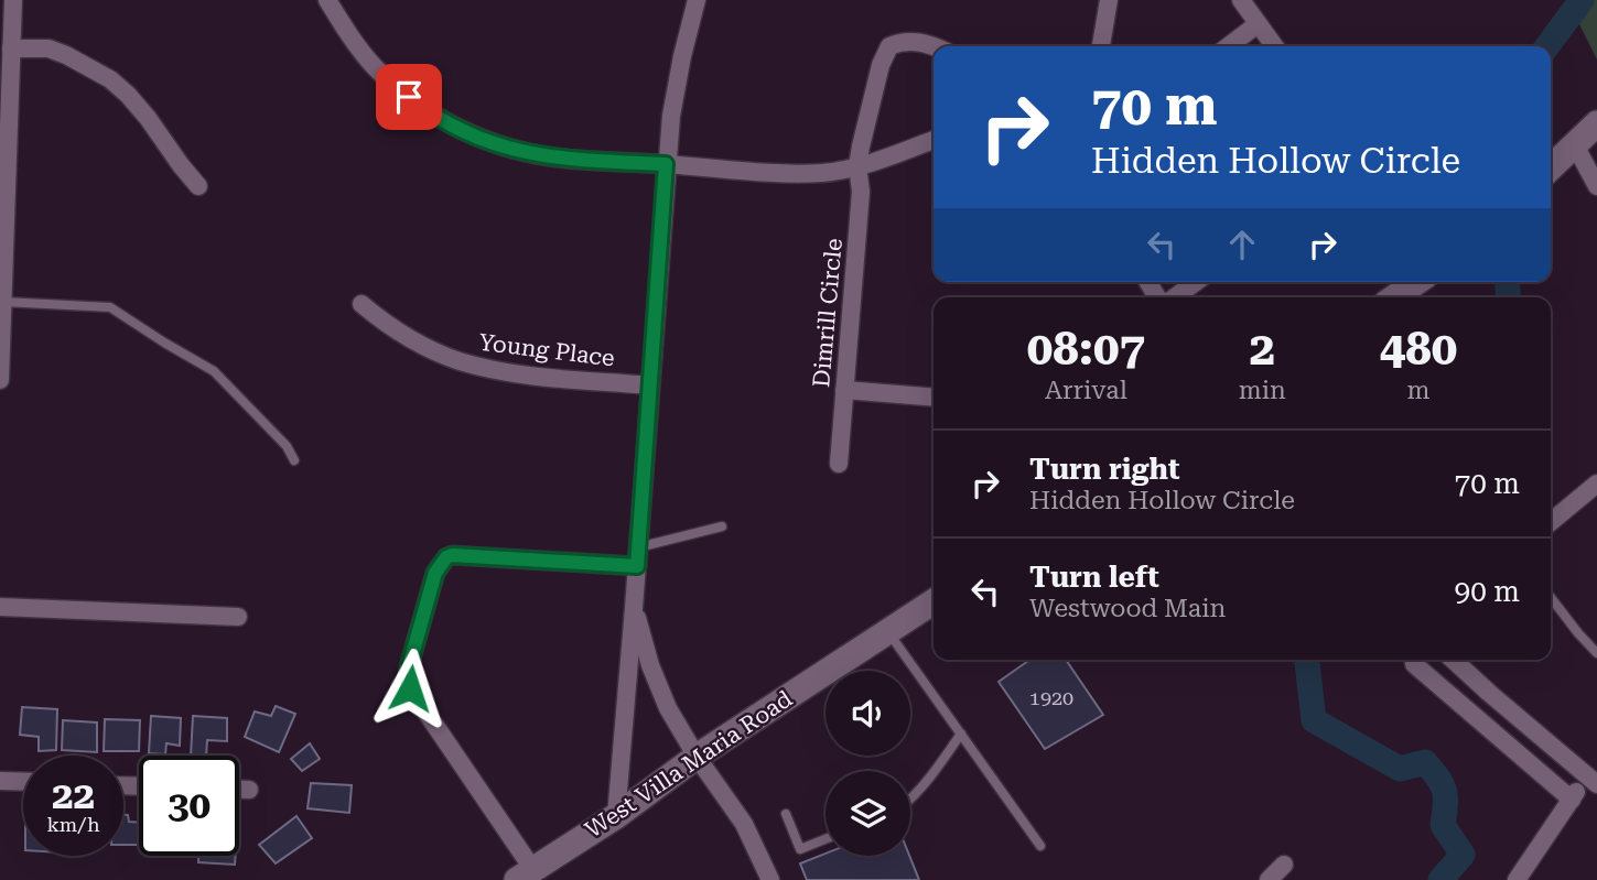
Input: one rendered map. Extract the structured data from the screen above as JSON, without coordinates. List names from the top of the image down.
{
  "streets": {
    "main road": ["West Villa Maria Road"],
    "street": ["Dimrill Circle", "Young Place"]
  },
  "house_numbers": ["1920"],
  "page": {
    "turn": ["70 m", "Hidden Hollow Circle"],
    "eta": [
      "08:07",
      "Arrival",
      "2",
      "min",
      "480",
      "m"
    ],
    "list": [
      {
        "name": "Turn right",
        "note": "Hidden Hollow Circle",
        "value": "70 m"
      },
      {
        "name": "Turn left",
        "note": "Westwood Main",
        "value": "90 m"
      }
    ],
    "speed": "22 km/h",
    "limit": "30"
  }
}
